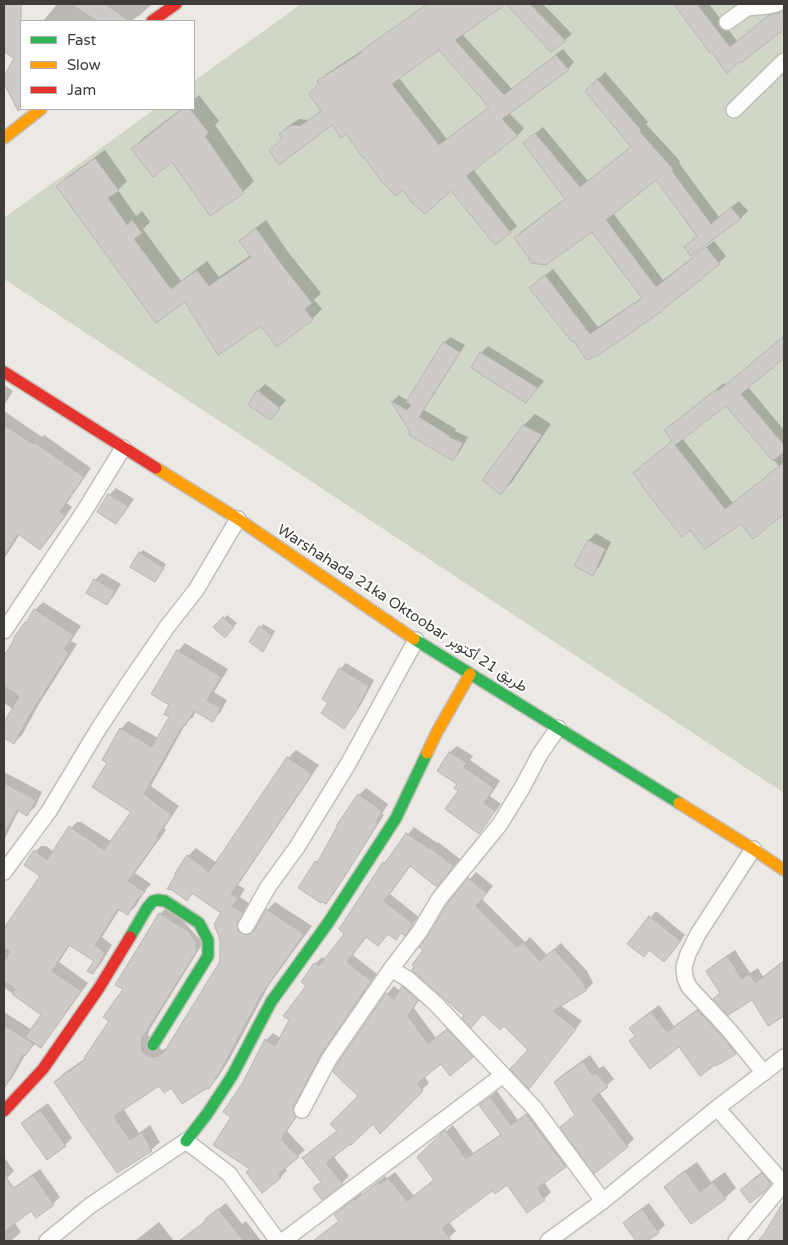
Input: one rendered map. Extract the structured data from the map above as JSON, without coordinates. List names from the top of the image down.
{
  "streets": {
    "main road": ["Warshahada 21ka Oktoobar طريق 21 أكتوبر"]
  },
  "legend": ["Fast", "Slow", "Jam"]
}
